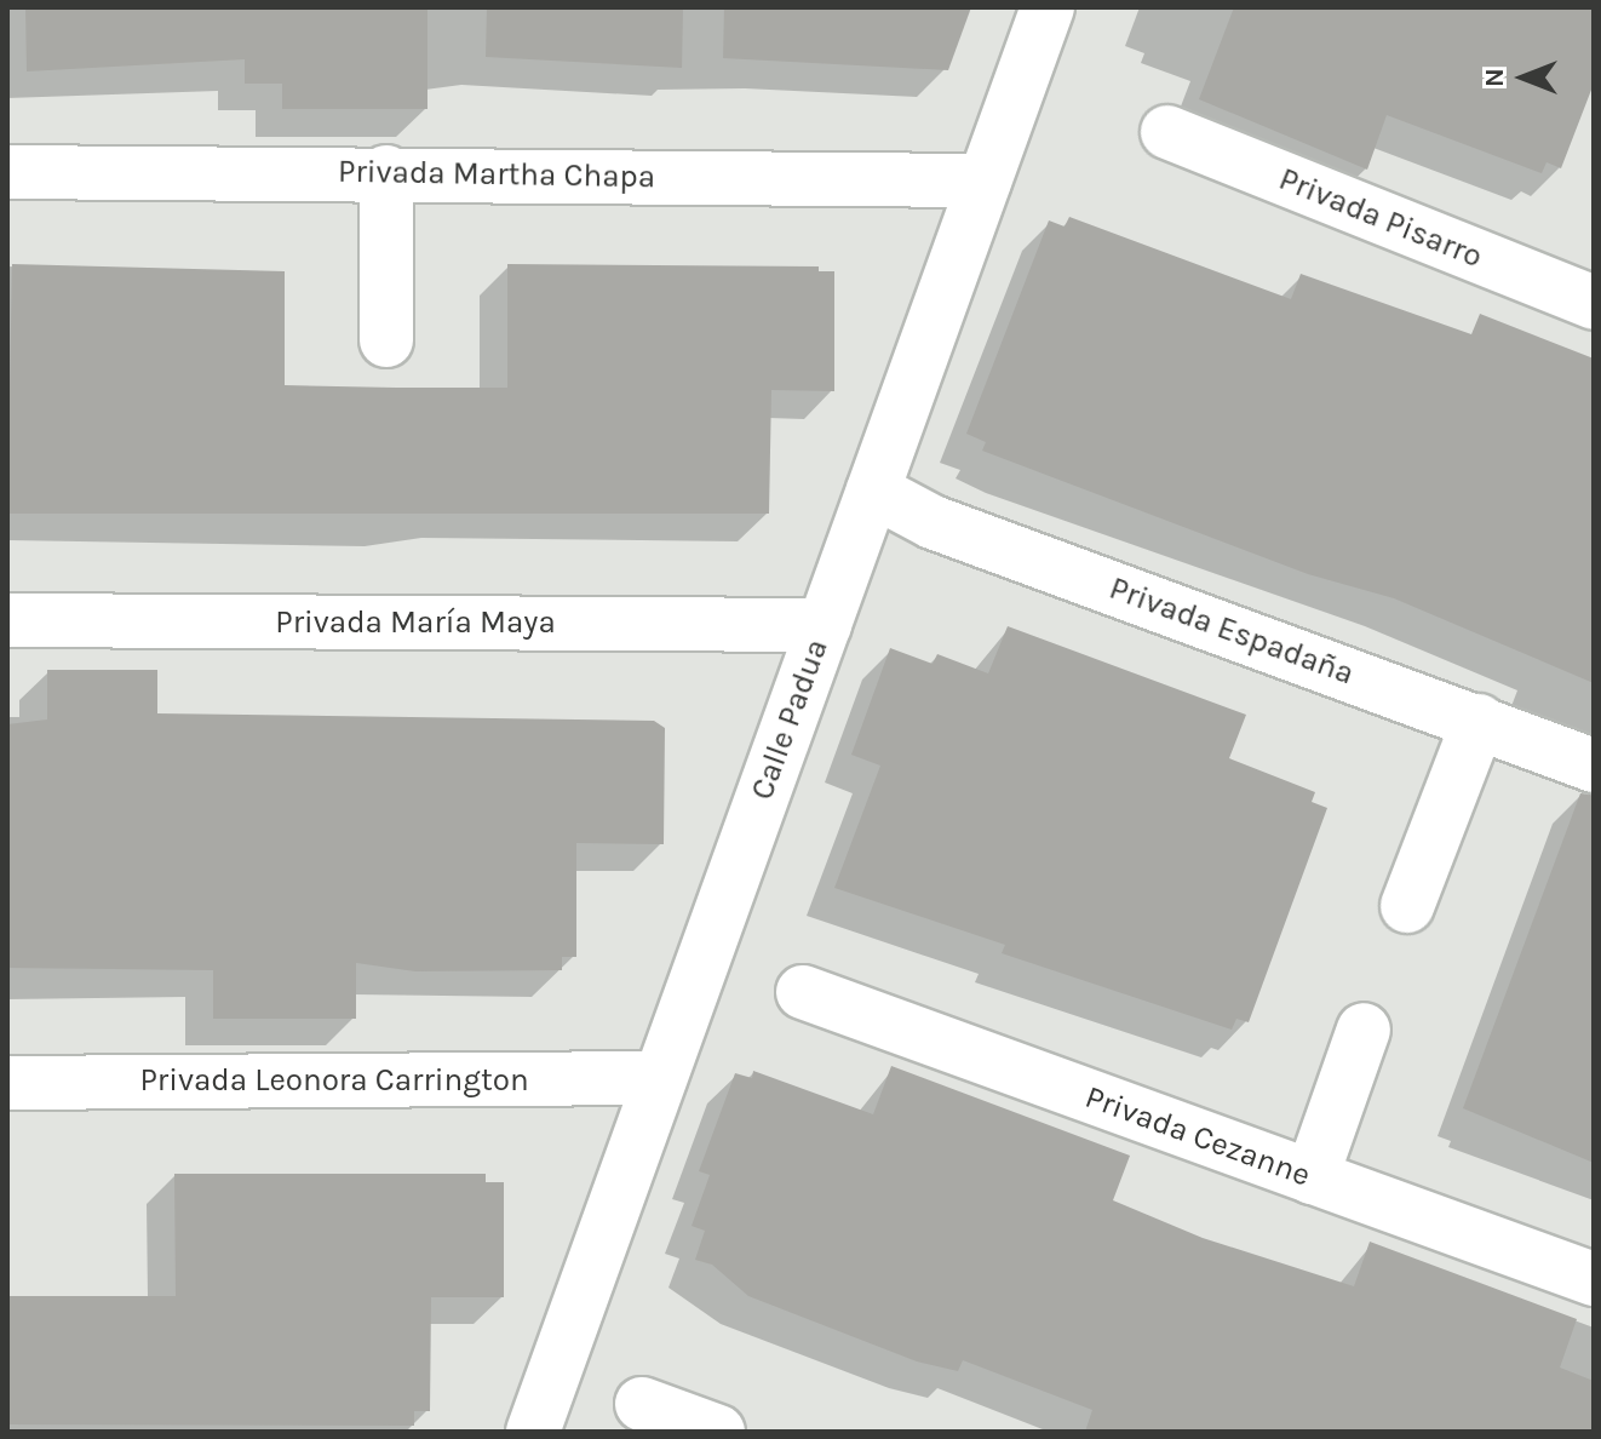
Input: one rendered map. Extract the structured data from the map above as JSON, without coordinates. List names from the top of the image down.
{
  "streets": {
    "street": [
      "Privada Martha Chapa",
      "Privada Pisarro",
      "Privada María Maya",
      "Privada Espadaña",
      "Calle Padua",
      "Privada Leonora Carrington",
      "Privada Cezanne"
    ]
  },
  "crossings": [
    ["Privada Martha Chapa", "Calle Padua"],
    ["Privada María Maya", "Calle Padua"],
    ["Privada Espadaña", "Calle Padua"],
    ["Calle Padua", "Privada Leonora Carrington"]
  ],
  "north": "left"
}
